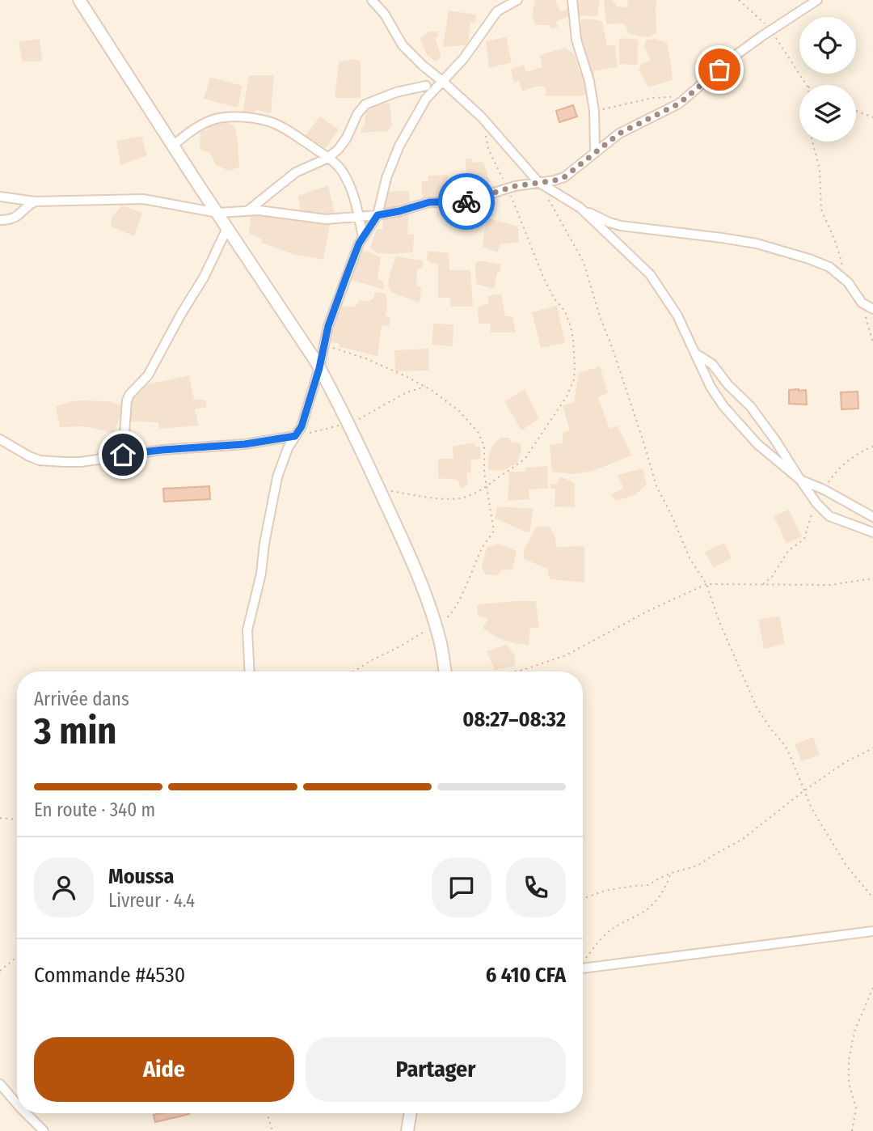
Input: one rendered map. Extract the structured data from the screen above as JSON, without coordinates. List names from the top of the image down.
{
  "page": {
    "heading": ["3 min", "Arrivée dans", "08:27–08:32"],
    "panel": [
      "Moussa",
      "Livreur · 4.4",
      "Commande #4530",
      "6 410 CFA"
    ],
    "bar": "En route · 340 m",
    "buttons": ["Aide", "Partager"]
  }
}
